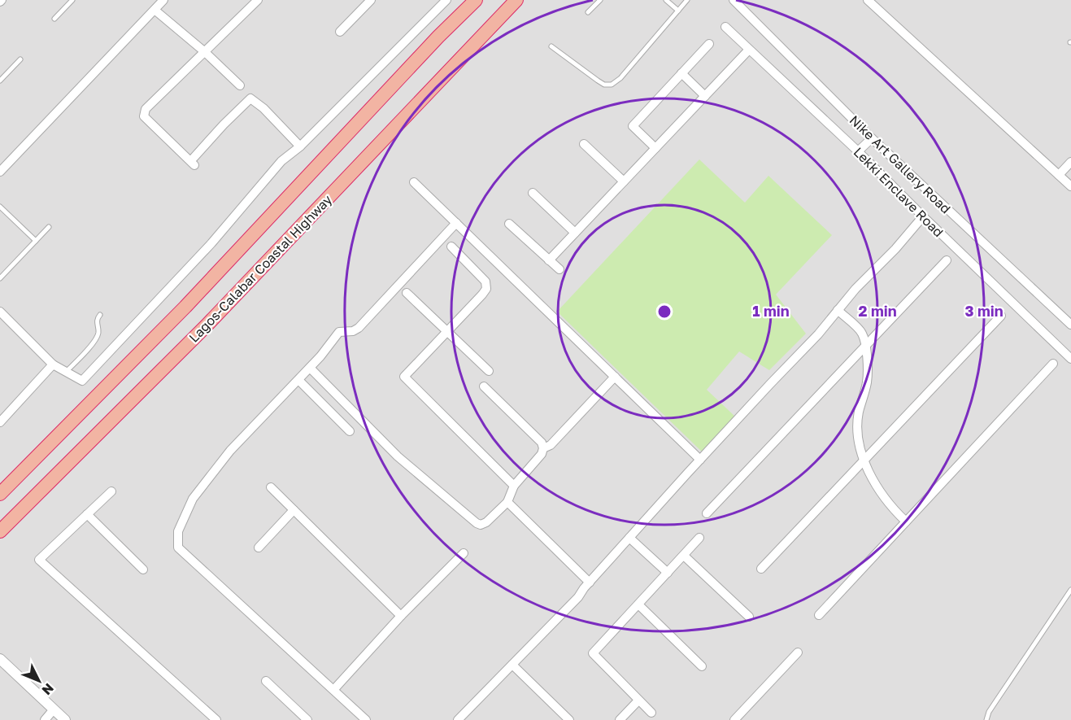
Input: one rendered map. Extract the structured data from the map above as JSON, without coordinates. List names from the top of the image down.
{
  "streets": {
    "highway": ["Lagos-Calabar Coastal Highway"],
    "street": ["Nike Art Gallery Road", "Lekki Enclave Road"]
  },
  "north": "bottom right",
  "rings": ["1 min", "2 min", "3 min"]
}
